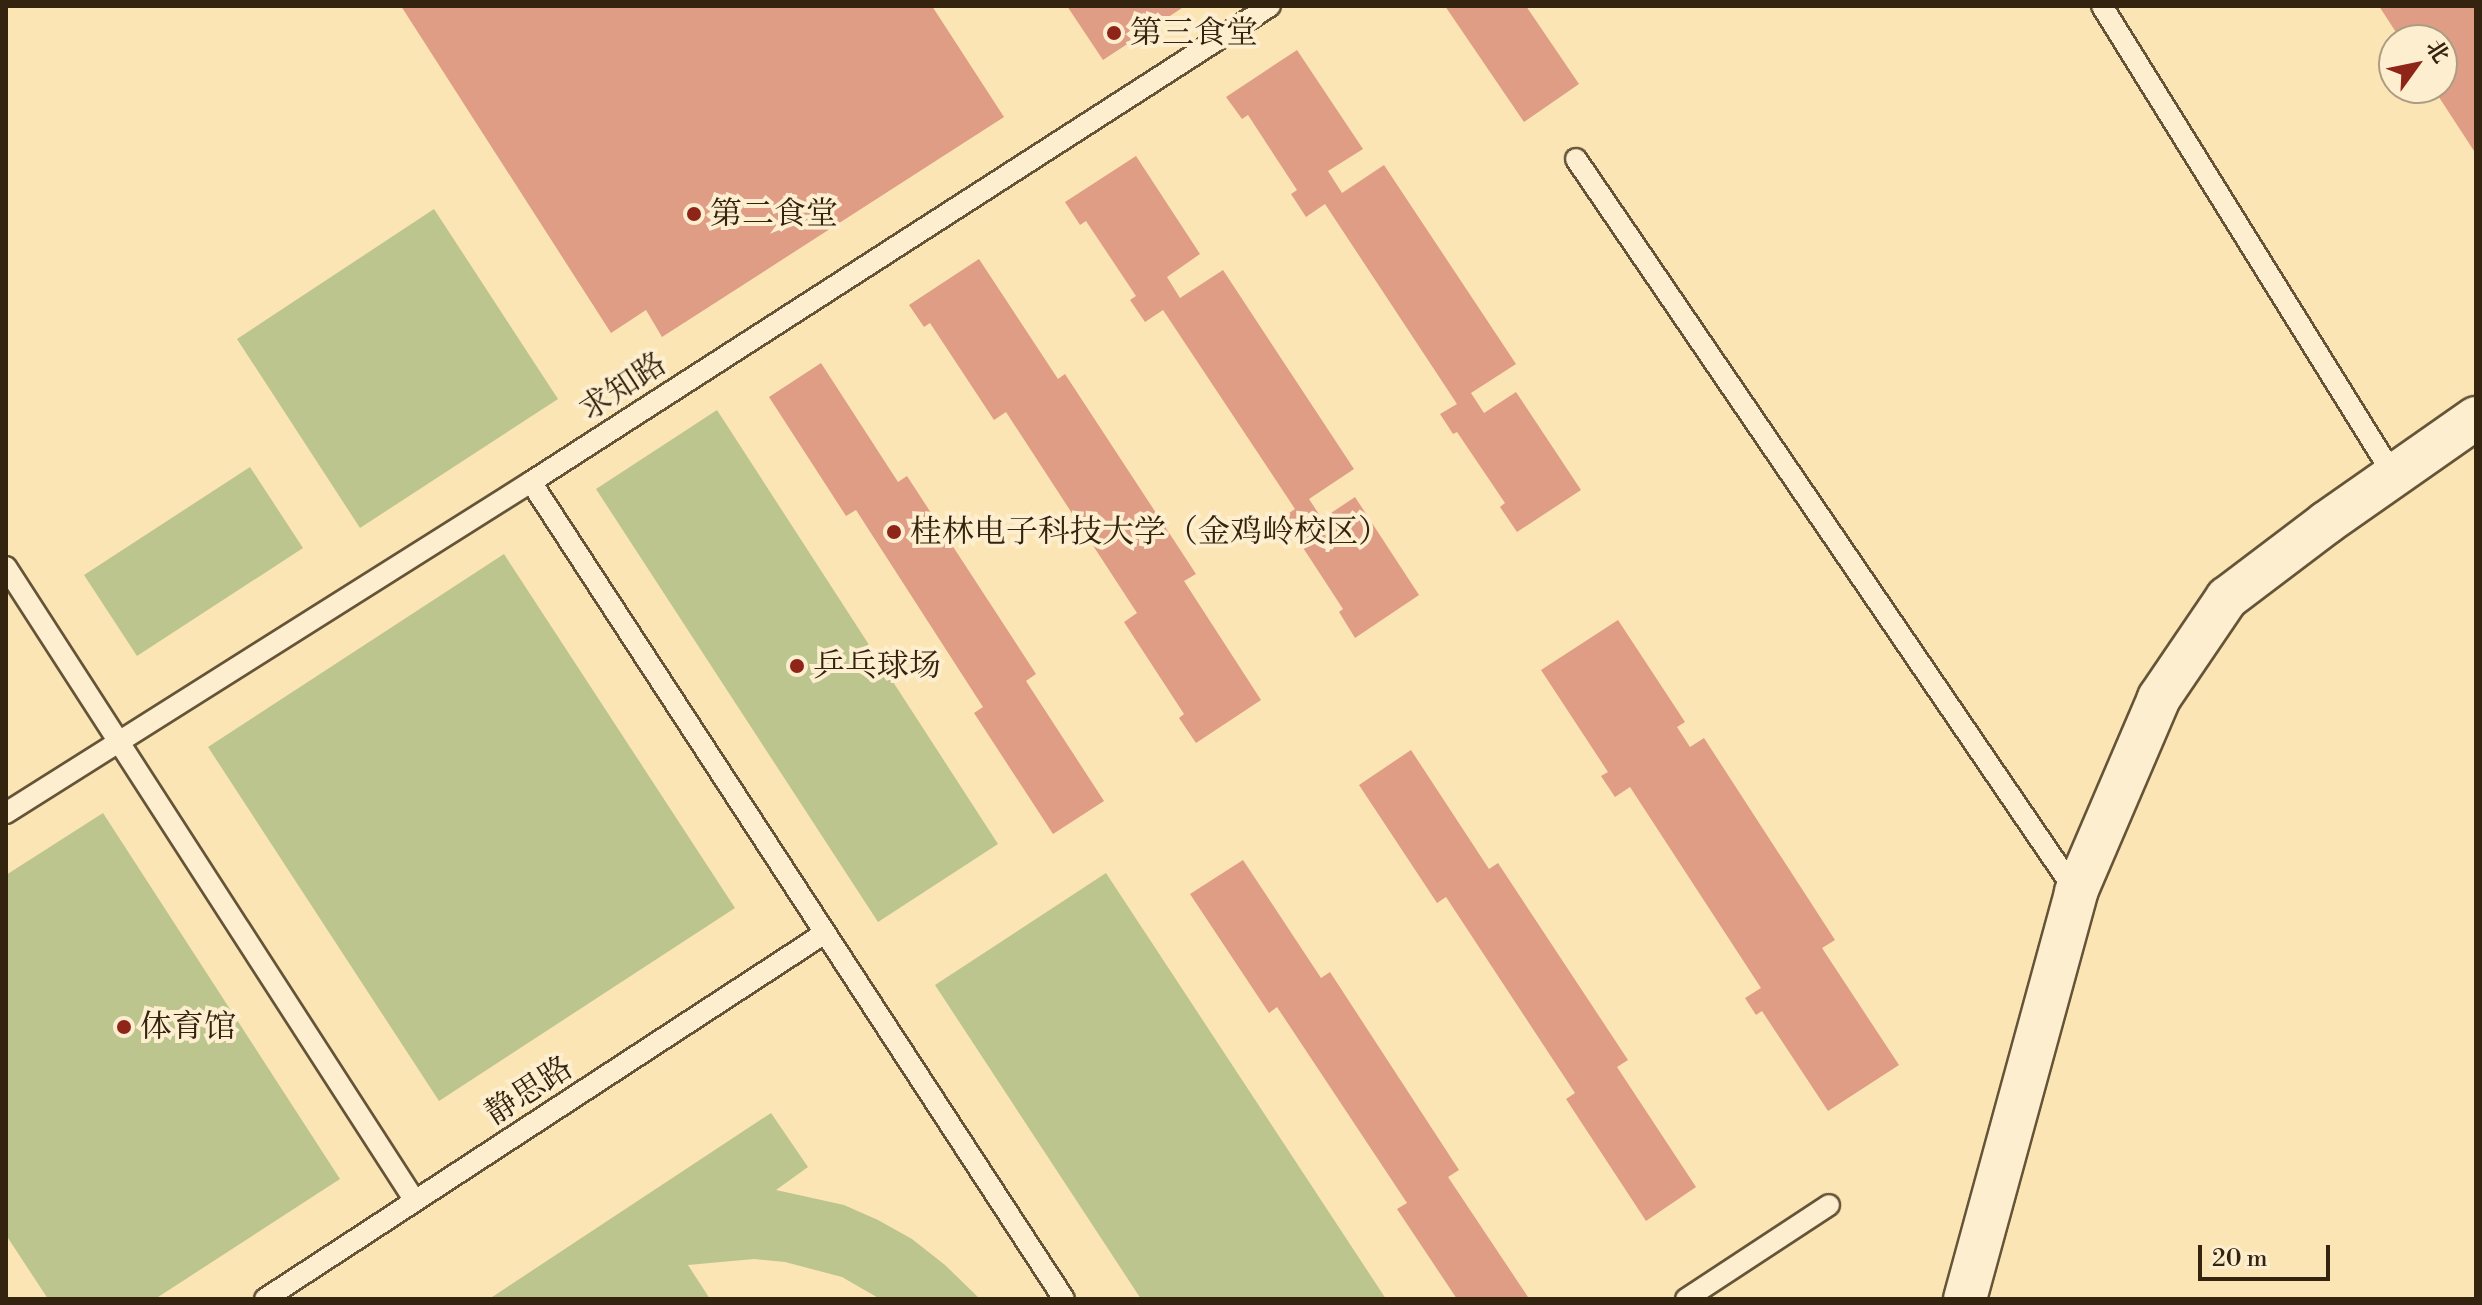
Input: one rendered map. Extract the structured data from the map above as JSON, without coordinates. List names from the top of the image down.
{
  "streets": {
    "lane": ["求知路", "静思路"]
  },
  "places": [
    "第三食堂",
    "第二食堂",
    "桂林电子科技大学（金鸡岭校区）",
    "乒乓球场",
    "体育馆"
  ],
  "scale_bar": "20 m",
  "north": "top right"
}
